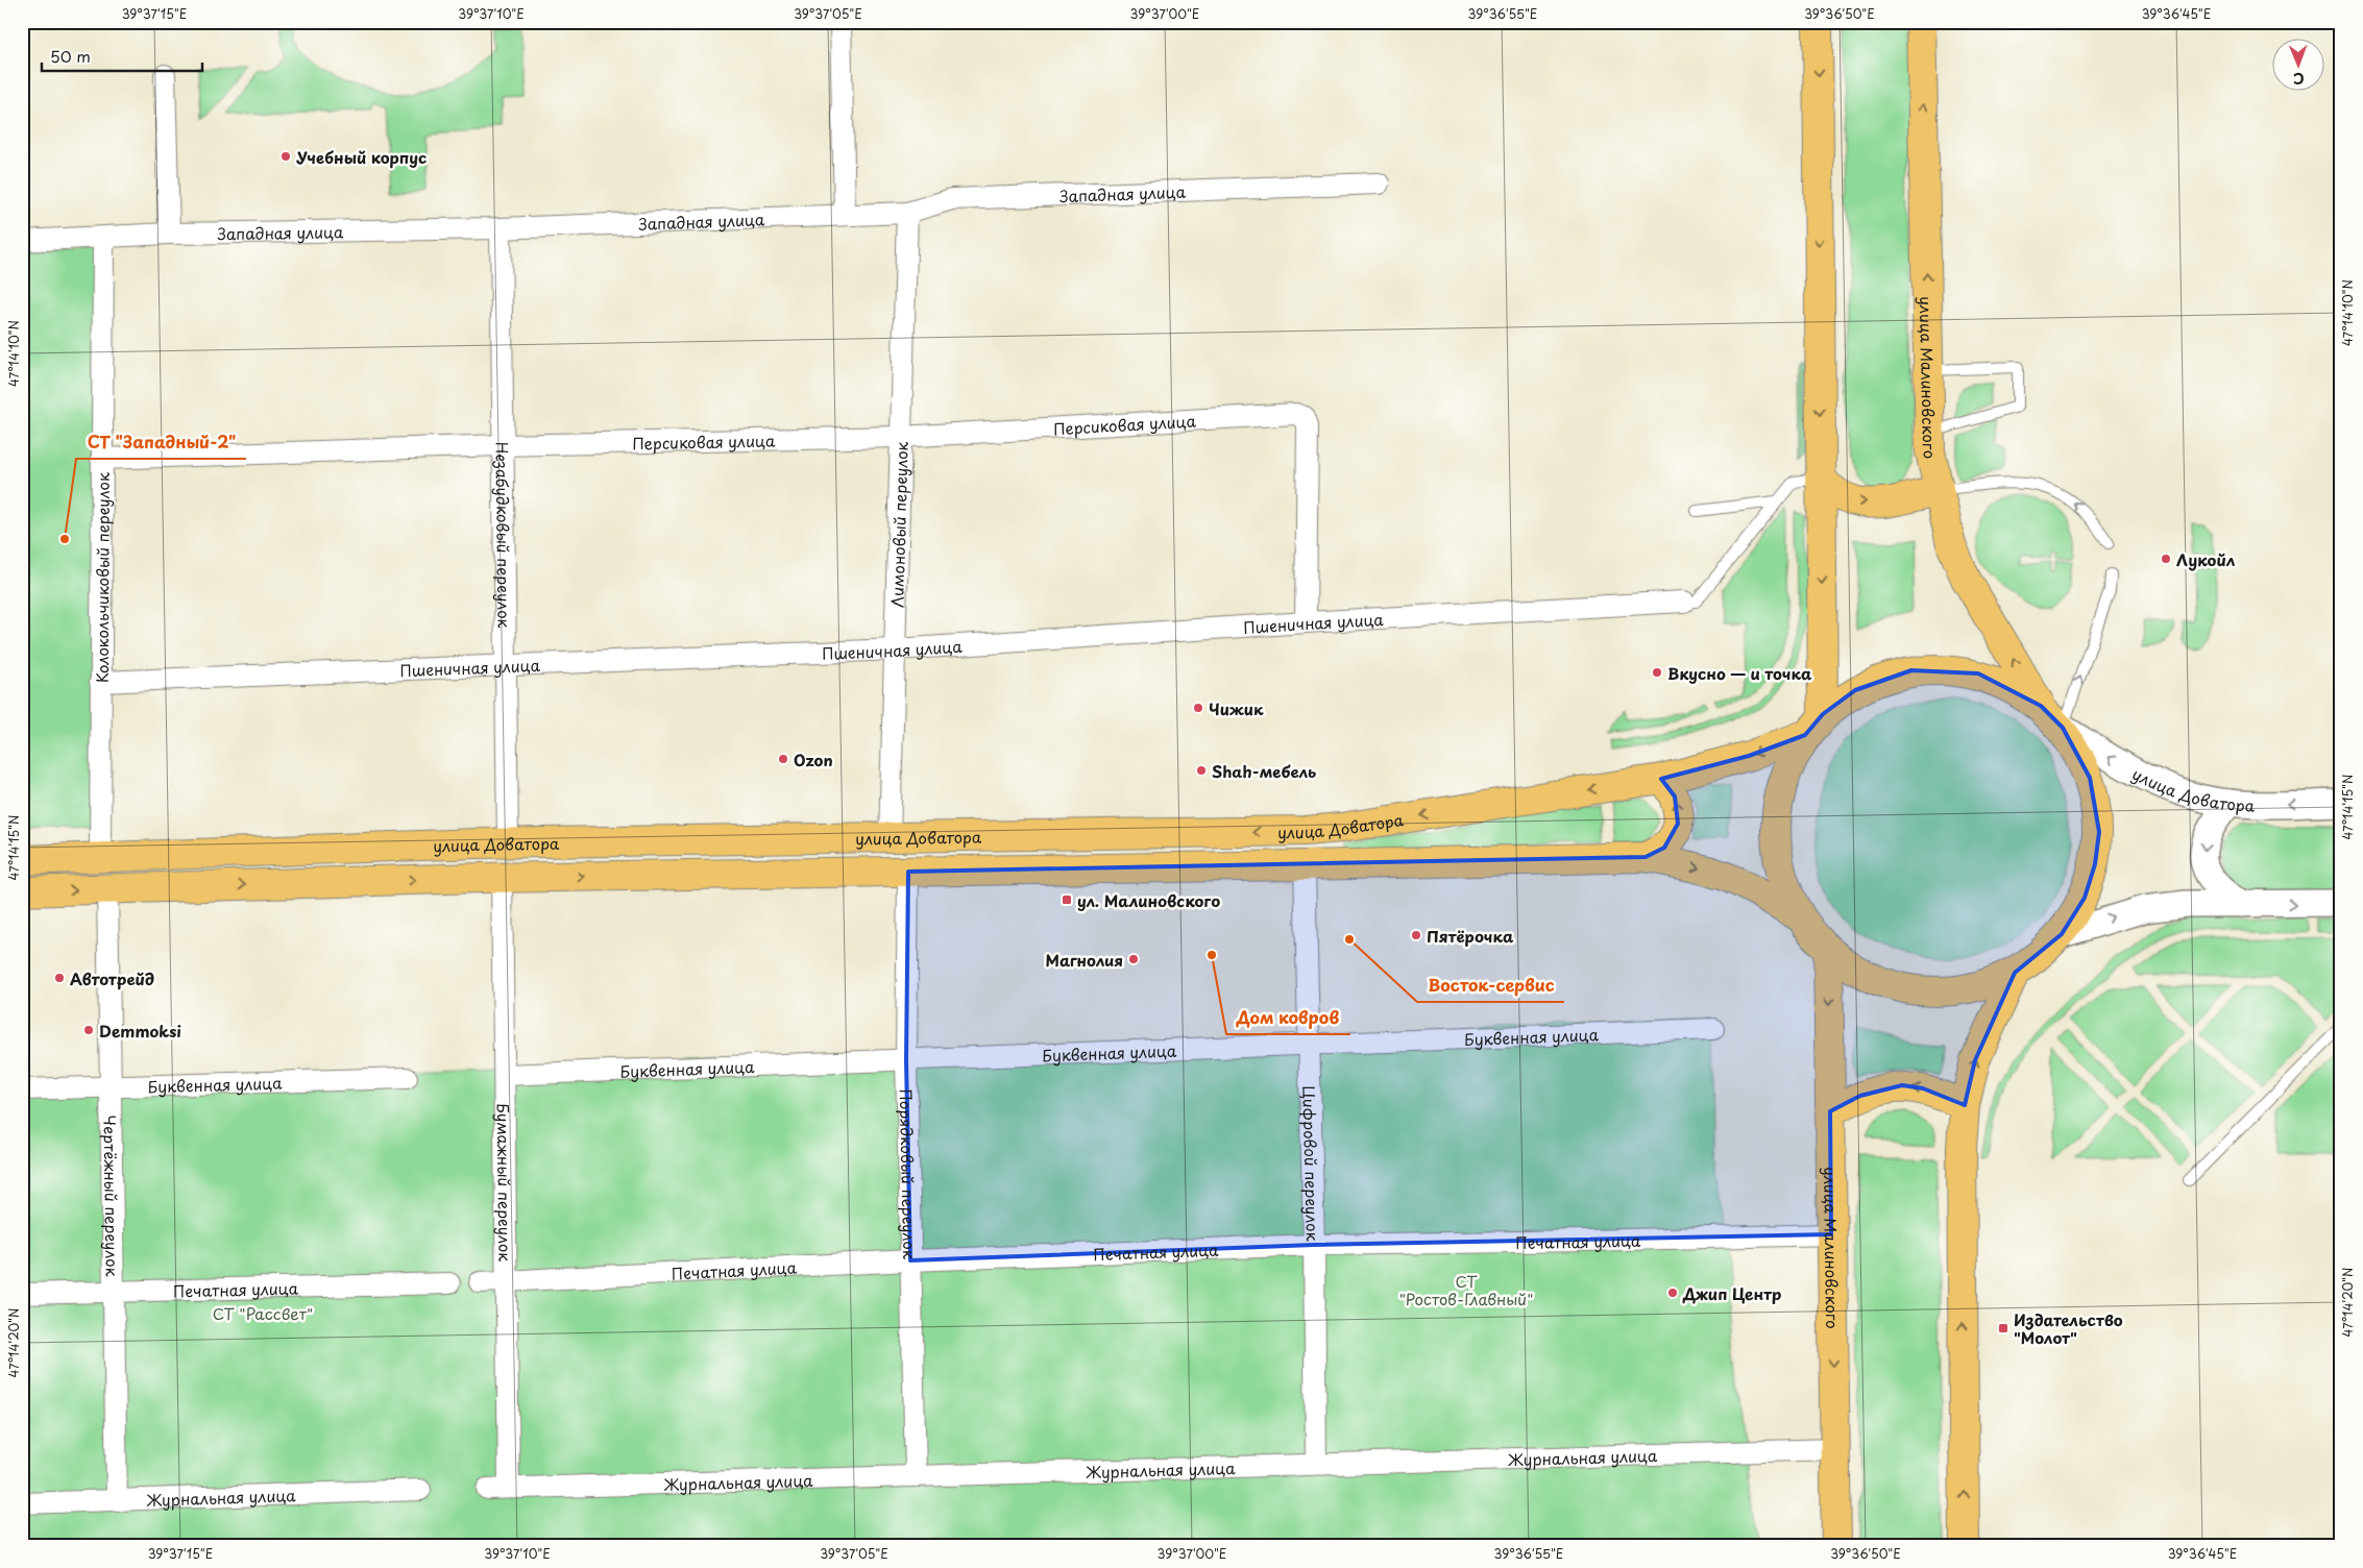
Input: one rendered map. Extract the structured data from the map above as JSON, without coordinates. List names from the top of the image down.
{
  "streets": {
    "main road": ["улица Малиновского", "улица Доватора"],
    "street": [
      "Западная улица",
      "Персиковая улица",
      "Лимоновый переулок",
      "Незабудковый переулок",
      "Колокольчиковый переулок",
      "Пшеничная улица",
      "Буквенная улица",
      "Цифровой переулок",
      "Порядковый переулок",
      "Бумажный переулок",
      "Чертёжный переулок",
      "Печатная улица",
      "Журнальная улица"
    ]
  },
  "crossings": [
    ["Западная улица", "Лимоновый переулок"],
    ["Западная улица", "Незабудковый переулок"],
    ["Западная улица", "Колокольчиковый переулок"],
    ["улица Малиновского", "Печатная улица"],
    ["улица Малиновского", "Журнальная улица"],
    ["Персиковая улица", "Лимоновый переулок"],
    ["Персиковая улица", "Незабудковый переулок"],
    ["Персиковая улица", "Колокольчиковый переулок"],
    ["Персиковая улица", "Пшеничная улица"],
    ["Лимоновый переулок", "Пшеничная улица"],
    ["Лимоновый переулок", "улица Доватора"],
    ["Незабудковый переулок", "Пшеничная улица"],
    ["Незабудковый переулок", "улица Доватора"],
    ["Колокольчиковый переулок", "Пшеничная улица"],
    ["Колокольчиковый переулок", "улица Доватора"],
    ["Буквенная улица", "Цифровой переулок"],
    ["Буквенная улица", "Порядковый переулок"],
    ["Буквенная улица", "Бумажный переулок"],
    ["Буквенная улица", "Чертёжный переулок"],
    ["Цифровой переулок", "Печатная улица"],
    ["Цифровой переулок", "Журнальная улица"],
    ["Порядковый переулок", "Печатная улица"],
    ["Порядковый переулок", "Журнальная улица"],
    ["Бумажный переулок", "Печатная улица"],
    ["Бумажный переулок", "Журнальная улица"],
    ["Чертёжный переулок", "Печатная улица"],
    ["Чертёжный переулок", "Журнальная улица"]
  ],
  "parks": ["СТ \"Ростов-Главный\"", "СТ \"Рассвет\""],
  "places": {
    "other": [
      "Учебный корпус",
      "СТ \"Западный-2\"",
      "Лукойл",
      "Вкусно — и точка",
      "Чижик",
      "Ozon",
      "Shah-мебель",
      "Пятёрочка",
      "Восток-сервис",
      "Дом ковров",
      "Магнолия",
      "Автотрейд",
      "Demmoksi",
      "Джип Центр"
    ],
    "transit": ["ул. Малиновского", "Издательство \"Молот\""]
  },
  "scale_bar": "50 m",
  "north": "bottom",
  "coordinates": [
    "39°37'15\"E",
    "39°37'10\"E",
    "39°37'05\"E",
    "39°37'00\"E",
    "39°36'55\"E",
    "39°36'50\"E",
    "39°36'45\"E",
    "47°14'10\"N",
    "47°14'15\"N",
    "47°14'20\"N"
  ]
}
